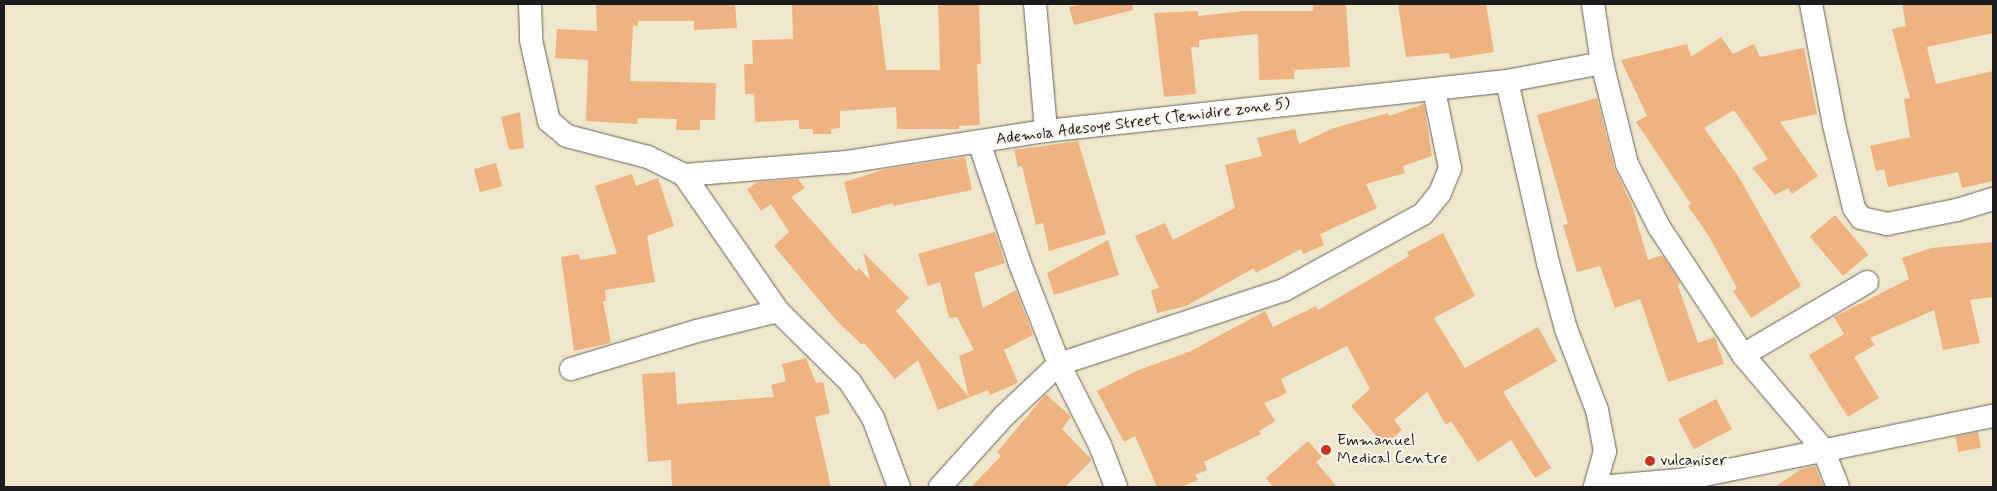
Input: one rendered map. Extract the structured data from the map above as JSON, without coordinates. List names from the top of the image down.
{
  "streets": {
    "street": ["Ademola Adesoye Street (Temidire zone 5)"]
  },
  "places": ["Emmanuel Medical Centre", "vulcaniser"]
}
